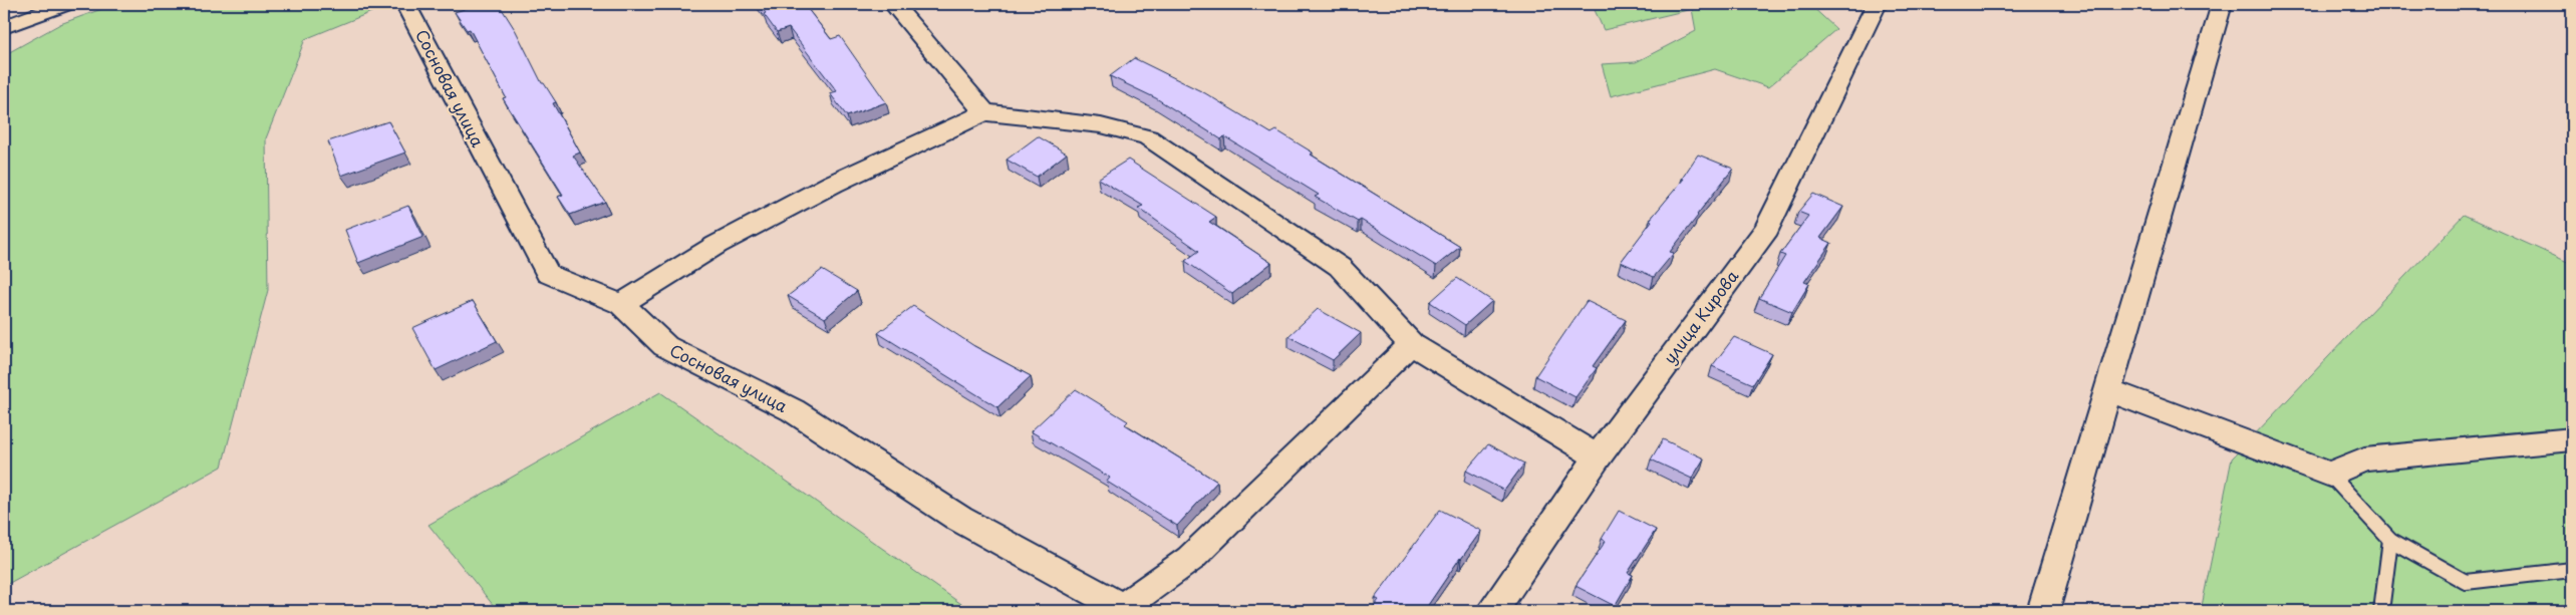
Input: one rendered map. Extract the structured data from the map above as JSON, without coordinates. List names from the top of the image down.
{
  "streets": {
    "street": ["Сосновая улица", "улица Кирова"]
  }
}
